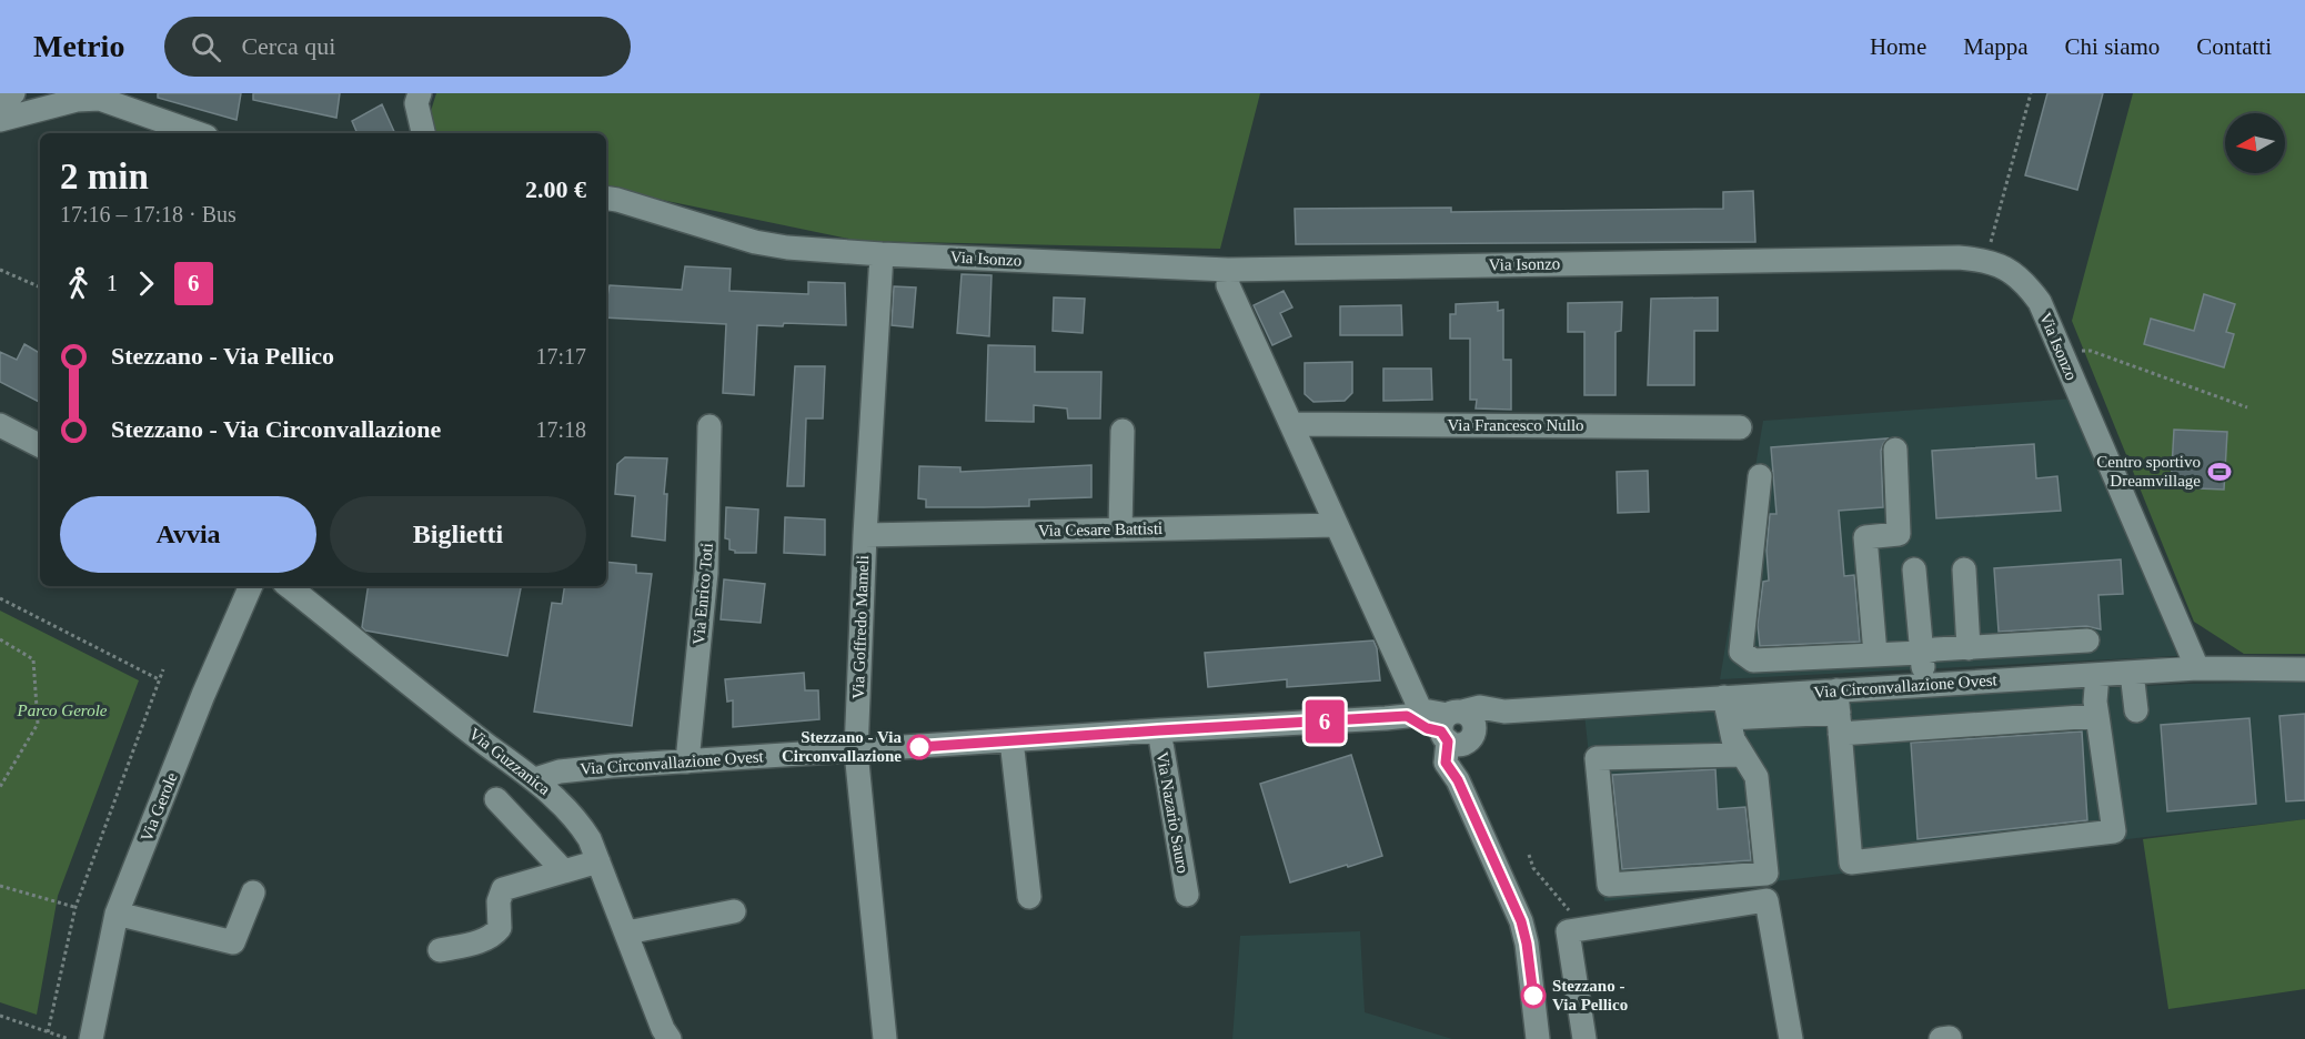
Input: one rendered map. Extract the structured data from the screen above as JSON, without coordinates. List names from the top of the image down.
{
  "streets": {
    "street": [
      "Via Isonzo",
      "Via Francesco Nullo",
      "Via Cesare Battisti",
      "Via Enrico Toti",
      "Via Goffredo Mameli",
      "Via Circonvallazione Ovest",
      "Via Guzzanica",
      "Via Gerole",
      "Via Nazario Sauro"
    ]
  },
  "crossings": [
    ["Via Isonzo", "Via Goffredo Mameli"],
    ["Via Isonzo", "Via Circonvallazione Ovest"],
    ["Via Cesare Battisti", "Via Goffredo Mameli"],
    ["Via Enrico Toti", "Via Circonvallazione Ovest"],
    ["Via Goffredo Mameli", "Via Circonvallazione Ovest"],
    ["Via Circonvallazione Ovest", "Via Guzzanica"],
    ["Via Circonvallazione Ovest", "Via Nazario Sauro"]
  ],
  "parks": ["Parco Gerole"],
  "places": {
    "sports": ["Centro sportivo Dreamvillage"],
    "other": ["Stezzano - Via Circonvallazione", "Stezzano - Via Pellico"]
  },
  "lines": ["bus line 6"],
  "north": "left",
  "page": {
    "header": "Metrio",
    "search": "Cerca qui",
    "nav": [
      "Home",
      "Mappa",
      "Chi siamo",
      "Contatti"
    ],
    "on_map": "6",
    "heading": ["2 min", "17:16 – 17:18 · Bus", "2.00 €"],
    "legs": ["1", "6"],
    "list": [
      {
        "name": "Stezzano - Via Pellico",
        "value": "17:17"
      },
      {
        "name": "Stezzano - Via Circonvallazione",
        "value": "17:18"
      }
    ],
    "buttons": ["Avvia", "Biglietti"]
  }
}
